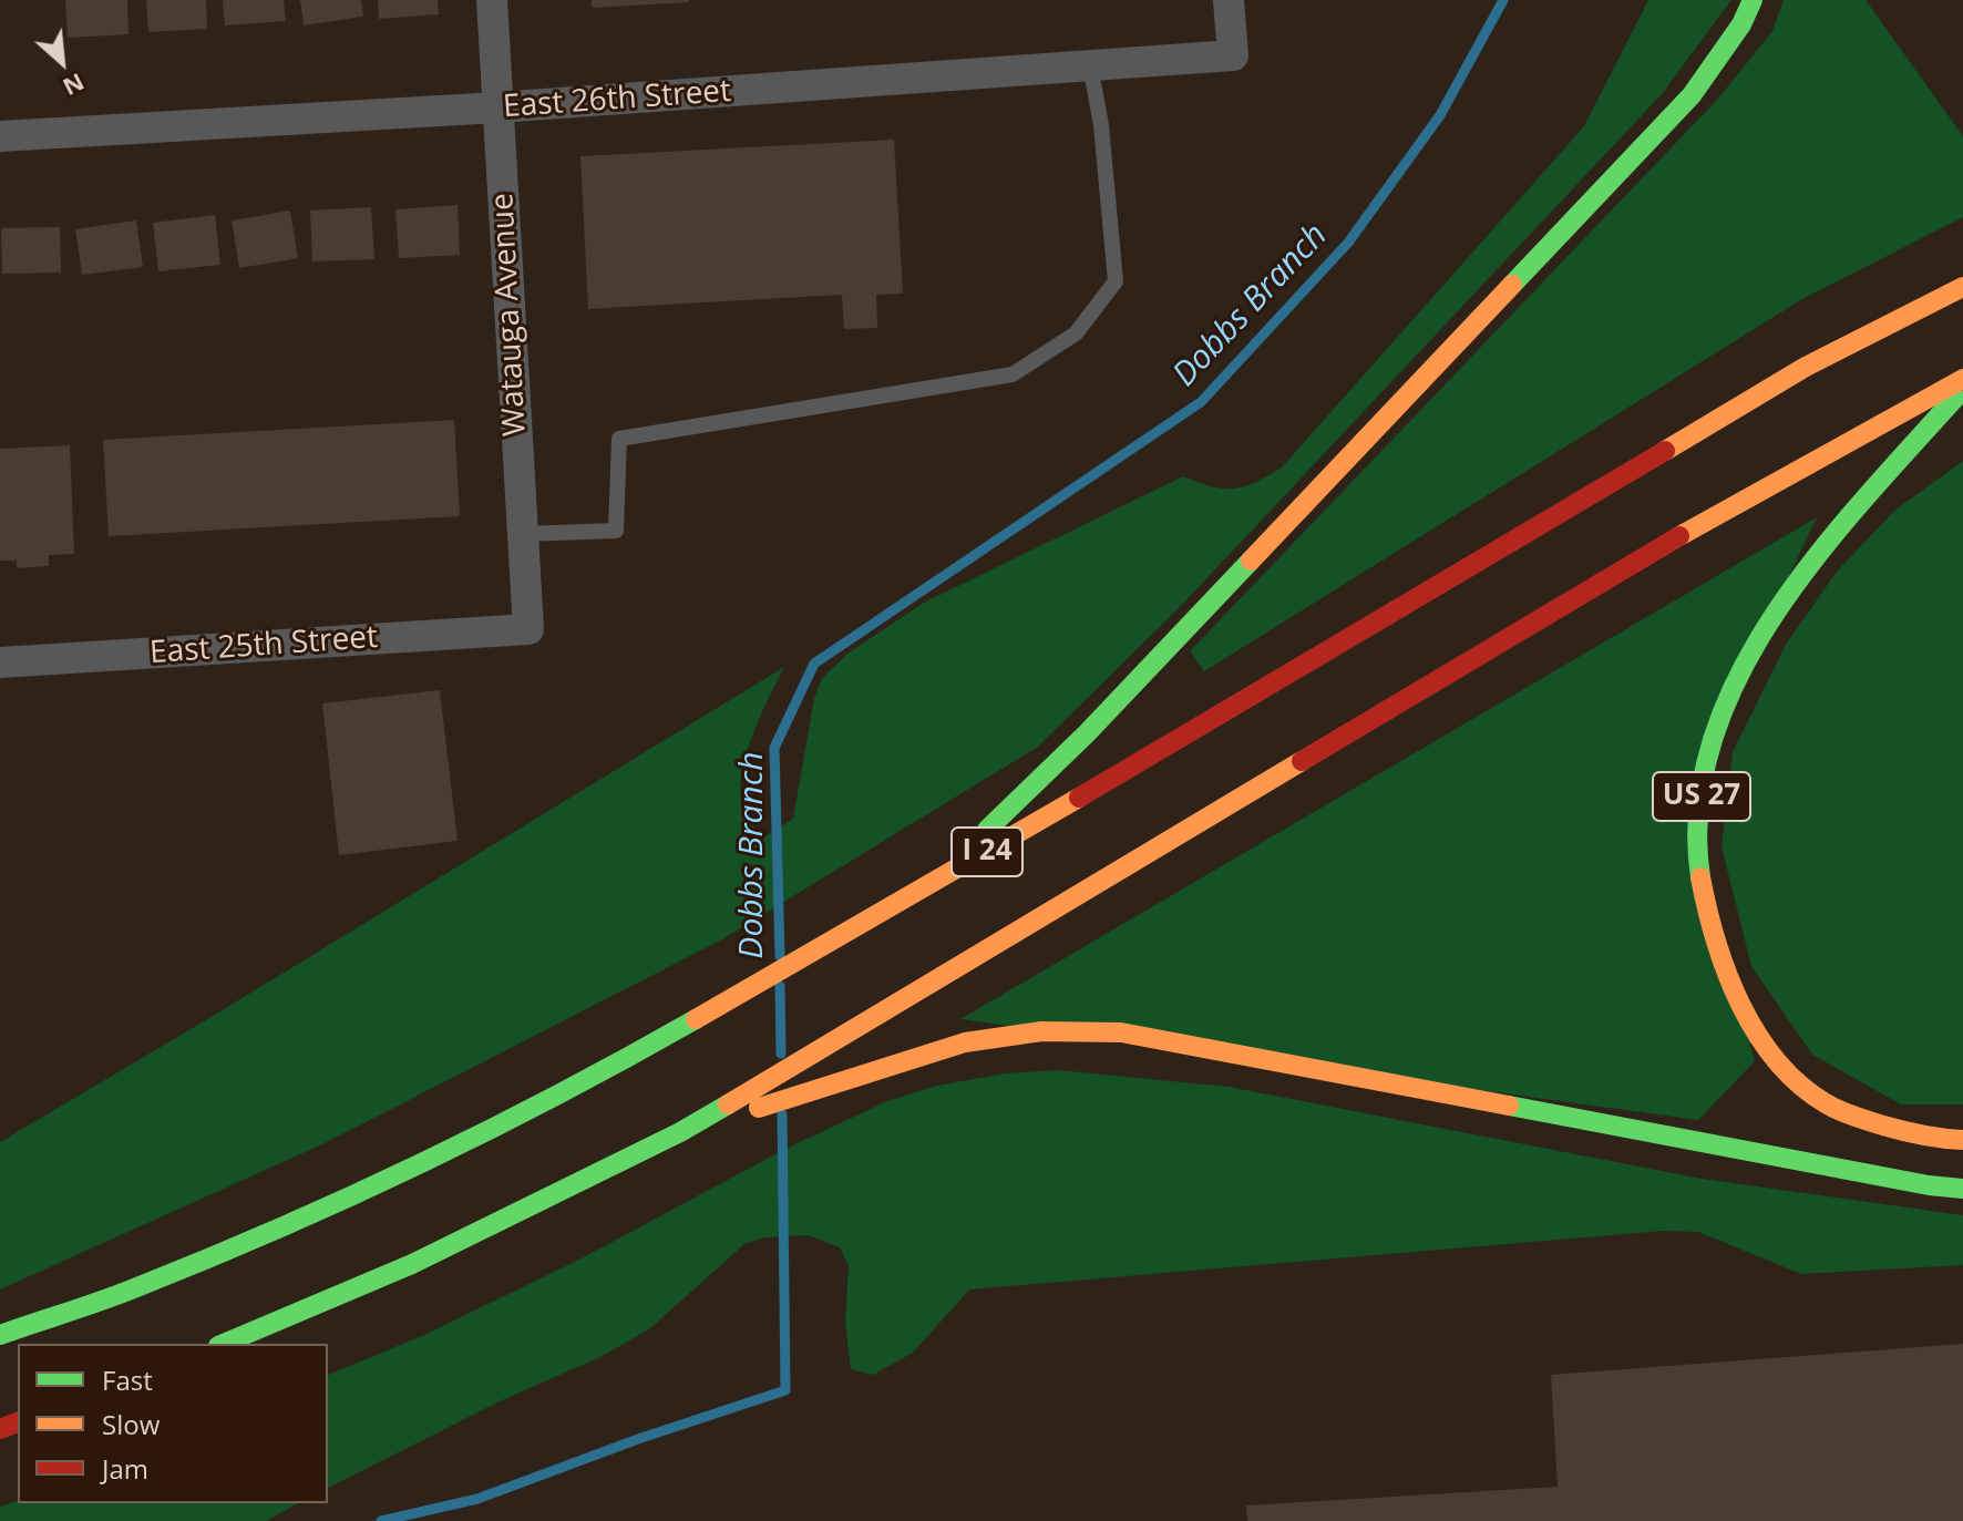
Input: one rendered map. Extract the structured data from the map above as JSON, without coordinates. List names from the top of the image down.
{
  "streets": {
    "highway": ["US 27", "I 24"],
    "street": ["East 26th Street", "Watauga Avenue", "East 25th Street"]
  },
  "crossings": [
    ["East 26th Street", "Watauga Avenue"],
    ["Watauga Avenue", "East 25th Street"]
  ],
  "water": ["Dobbs Branch"],
  "legend": ["Fast", "Slow", "Jam"],
  "north": "bottom right"
}
